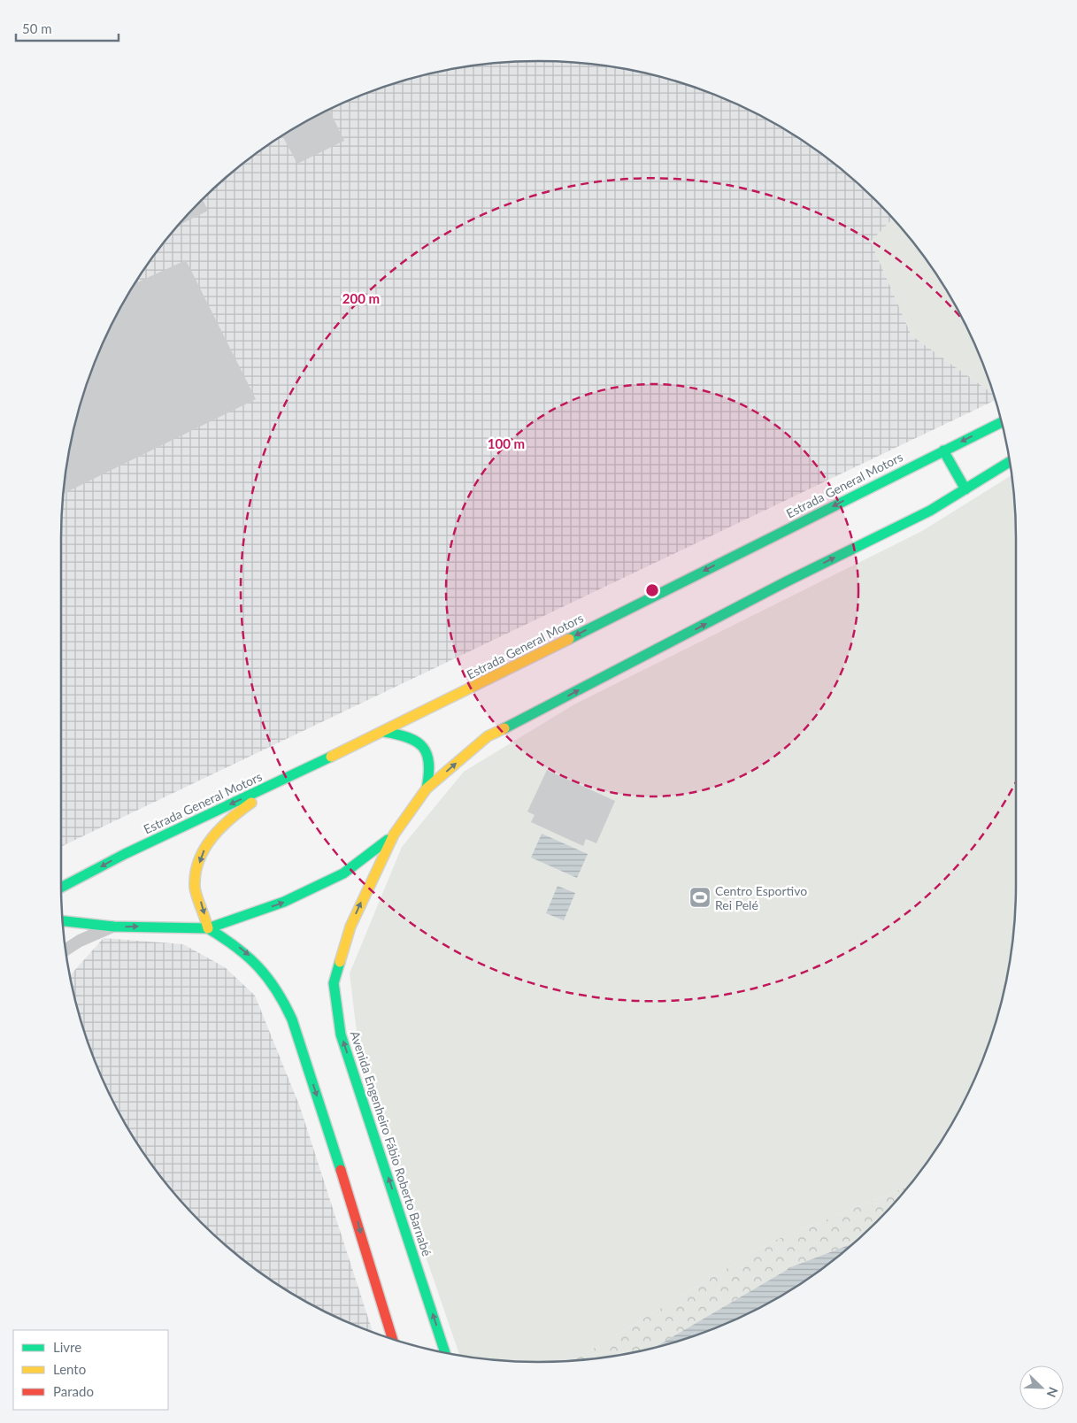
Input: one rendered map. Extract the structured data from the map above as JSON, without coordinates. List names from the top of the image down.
{
  "streets": {
    "main road": ["Estrada General Motors", "Avenida Engenheiro Fábio Roberto Barnabé"]
  },
  "places": {
    "sports": ["Centro Esportivo Rei Pelé"]
  },
  "legend": ["Livre", "Lento", "Parado"],
  "scale_bar": "50 m",
  "north": "bottom right",
  "rings": ["200 m", "100 m"]
}
